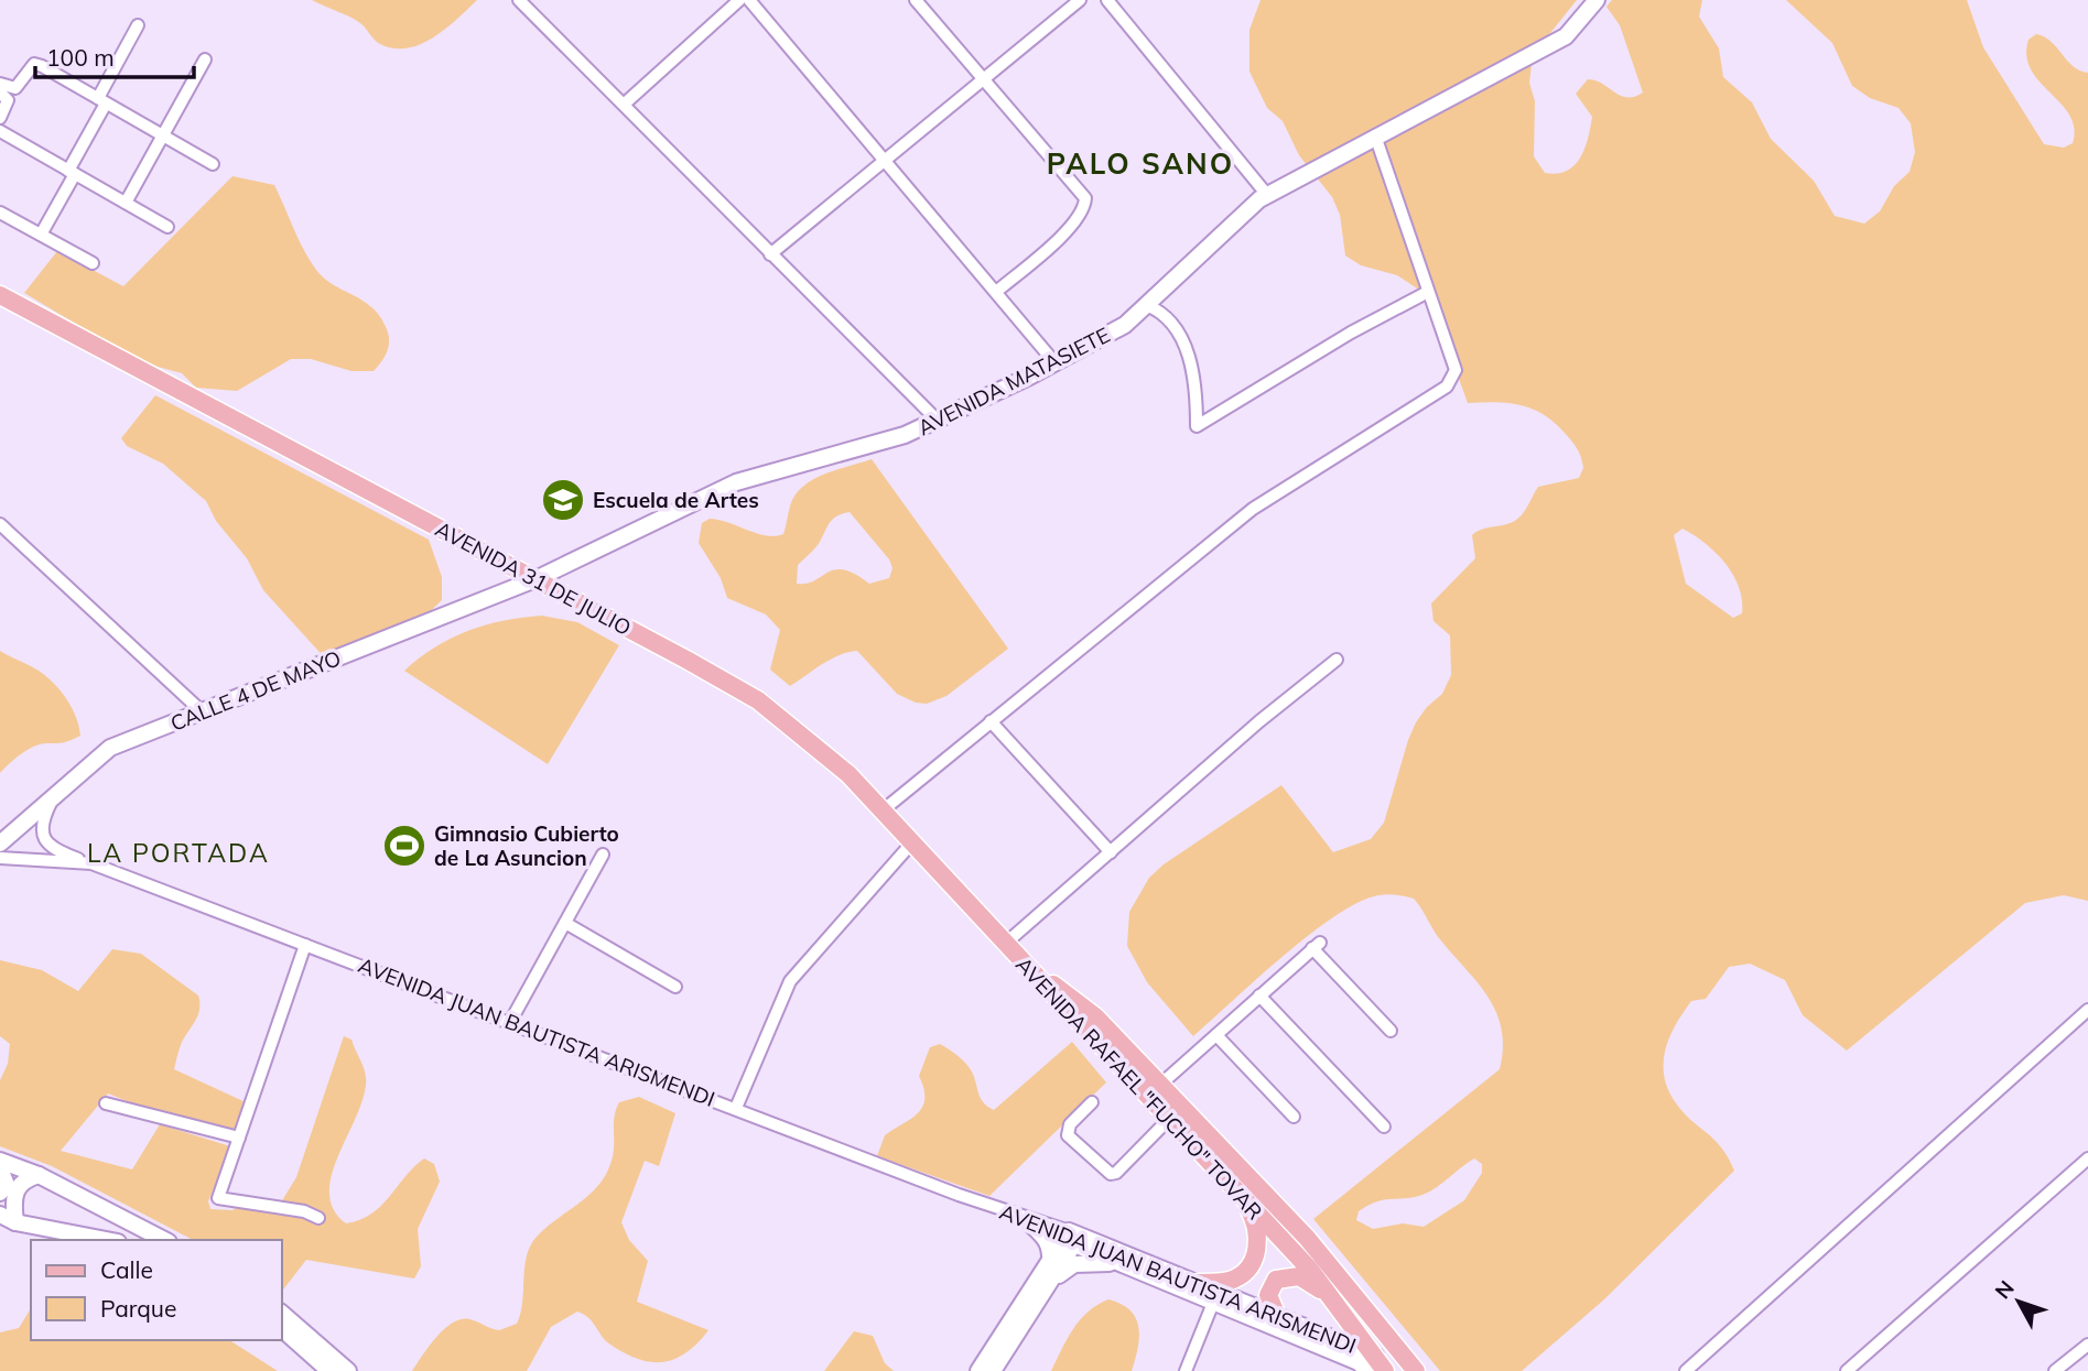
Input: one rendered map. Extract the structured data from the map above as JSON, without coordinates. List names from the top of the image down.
{
  "streets": {
    "main road": ["AVENIDA 31 DE JULIO", "AVENIDA RAFAEL \"FUCHO\" TOVAR"],
    "street": ["AVENIDA MATASIETE", "CALLE 4 DE MAYO", "AVENIDA JUAN BAUTISTA ARISMENDI"]
  },
  "crossings": [
    ["AVENIDA MATASIETE", "AVENIDA 31 DE JULIO"],
    ["AVENIDA MATASIETE", "CALLE 4 DE MAYO"],
    ["AVENIDA 31 DE JULIO", "CALLE 4 DE MAYO"],
    ["AVENIDA 31 DE JULIO", "AVENIDA RAFAEL \"FUCHO\" TOVAR"],
    ["CALLE 4 DE MAYO", "AVENIDA JUAN BAUTISTA ARISMENDI"],
    ["AVENIDA JUAN BAUTISTA ARISMENDI", "AVENIDA RAFAEL \"FUCHO\" TOVAR"]
  ],
  "districts": ["PALO SANO", "LA PORTADA"],
  "places": {
    "school or university": ["Escuela de Artes"],
    "sports": ["Gimnasio Cubierto de La Asuncion"]
  },
  "legend": ["Calle", "Parque"],
  "scale_bar": "100 m",
  "north": "top left"
}
